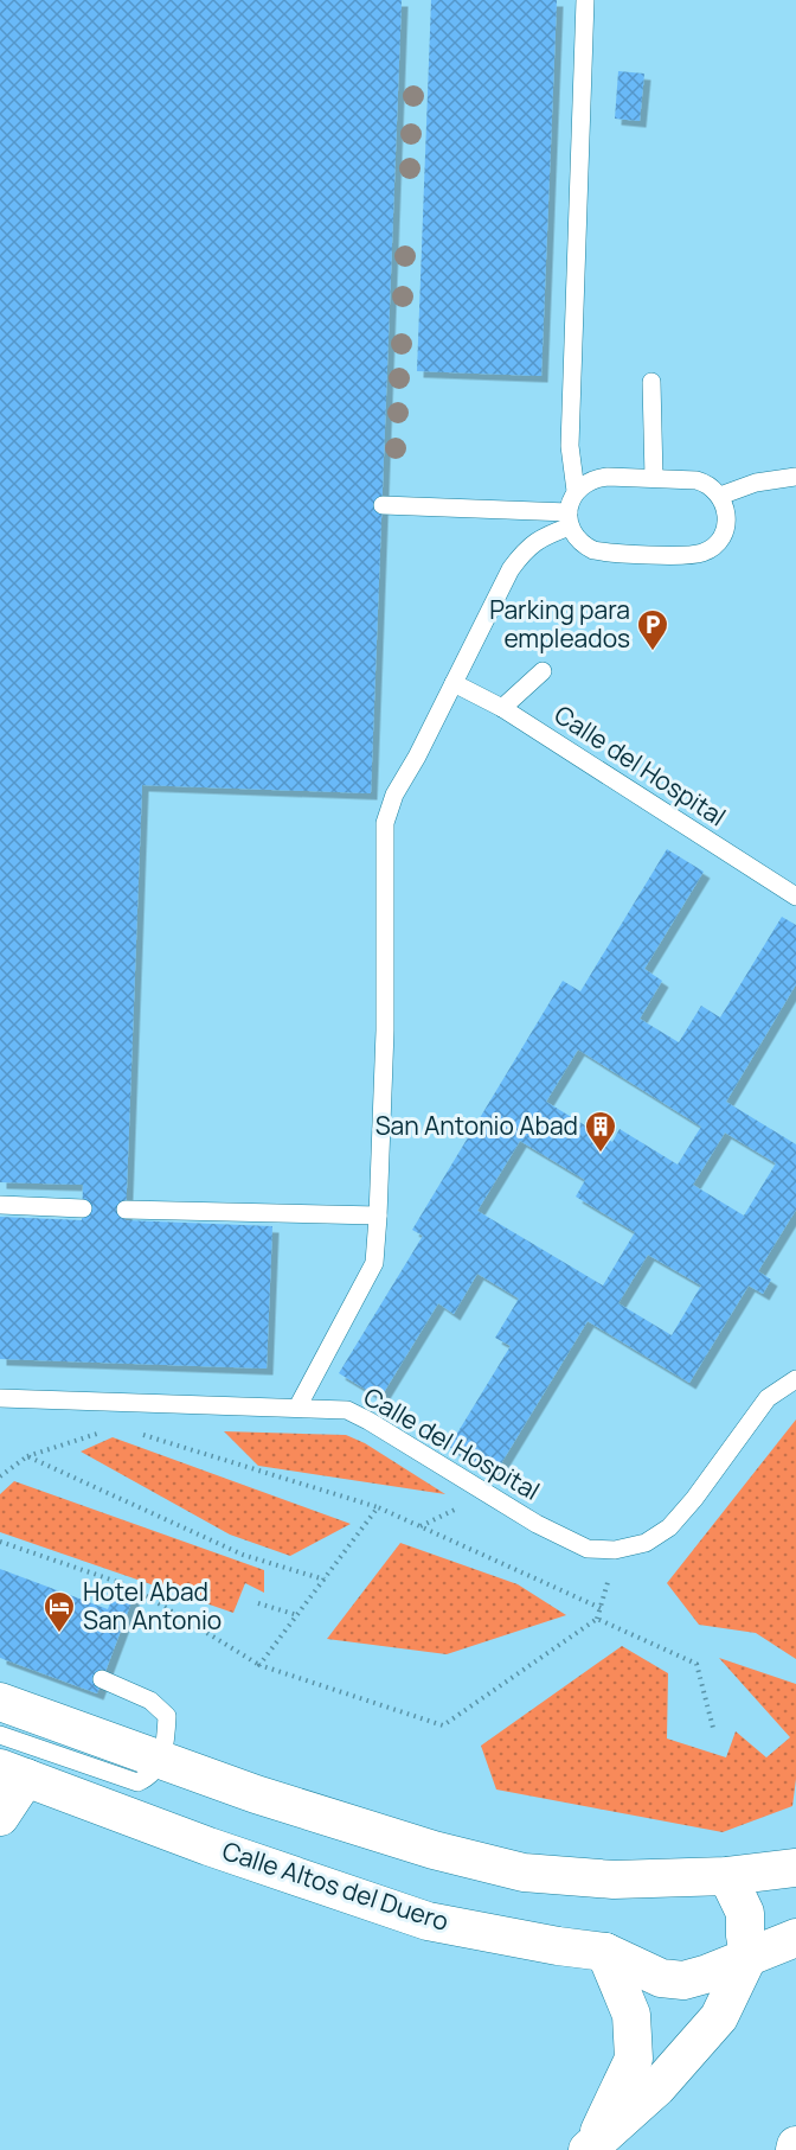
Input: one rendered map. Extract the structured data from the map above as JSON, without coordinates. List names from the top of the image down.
{
  "streets": {
    "street": ["Calle Altos del Duero"],
    "lane": ["Calle del Hospital"]
  },
  "places": {
    "parking": ["Parking para empleados"],
    "building": ["San Antonio Abad"],
    "hotel": ["Hotel Abad San Antonio"]
  }
}
